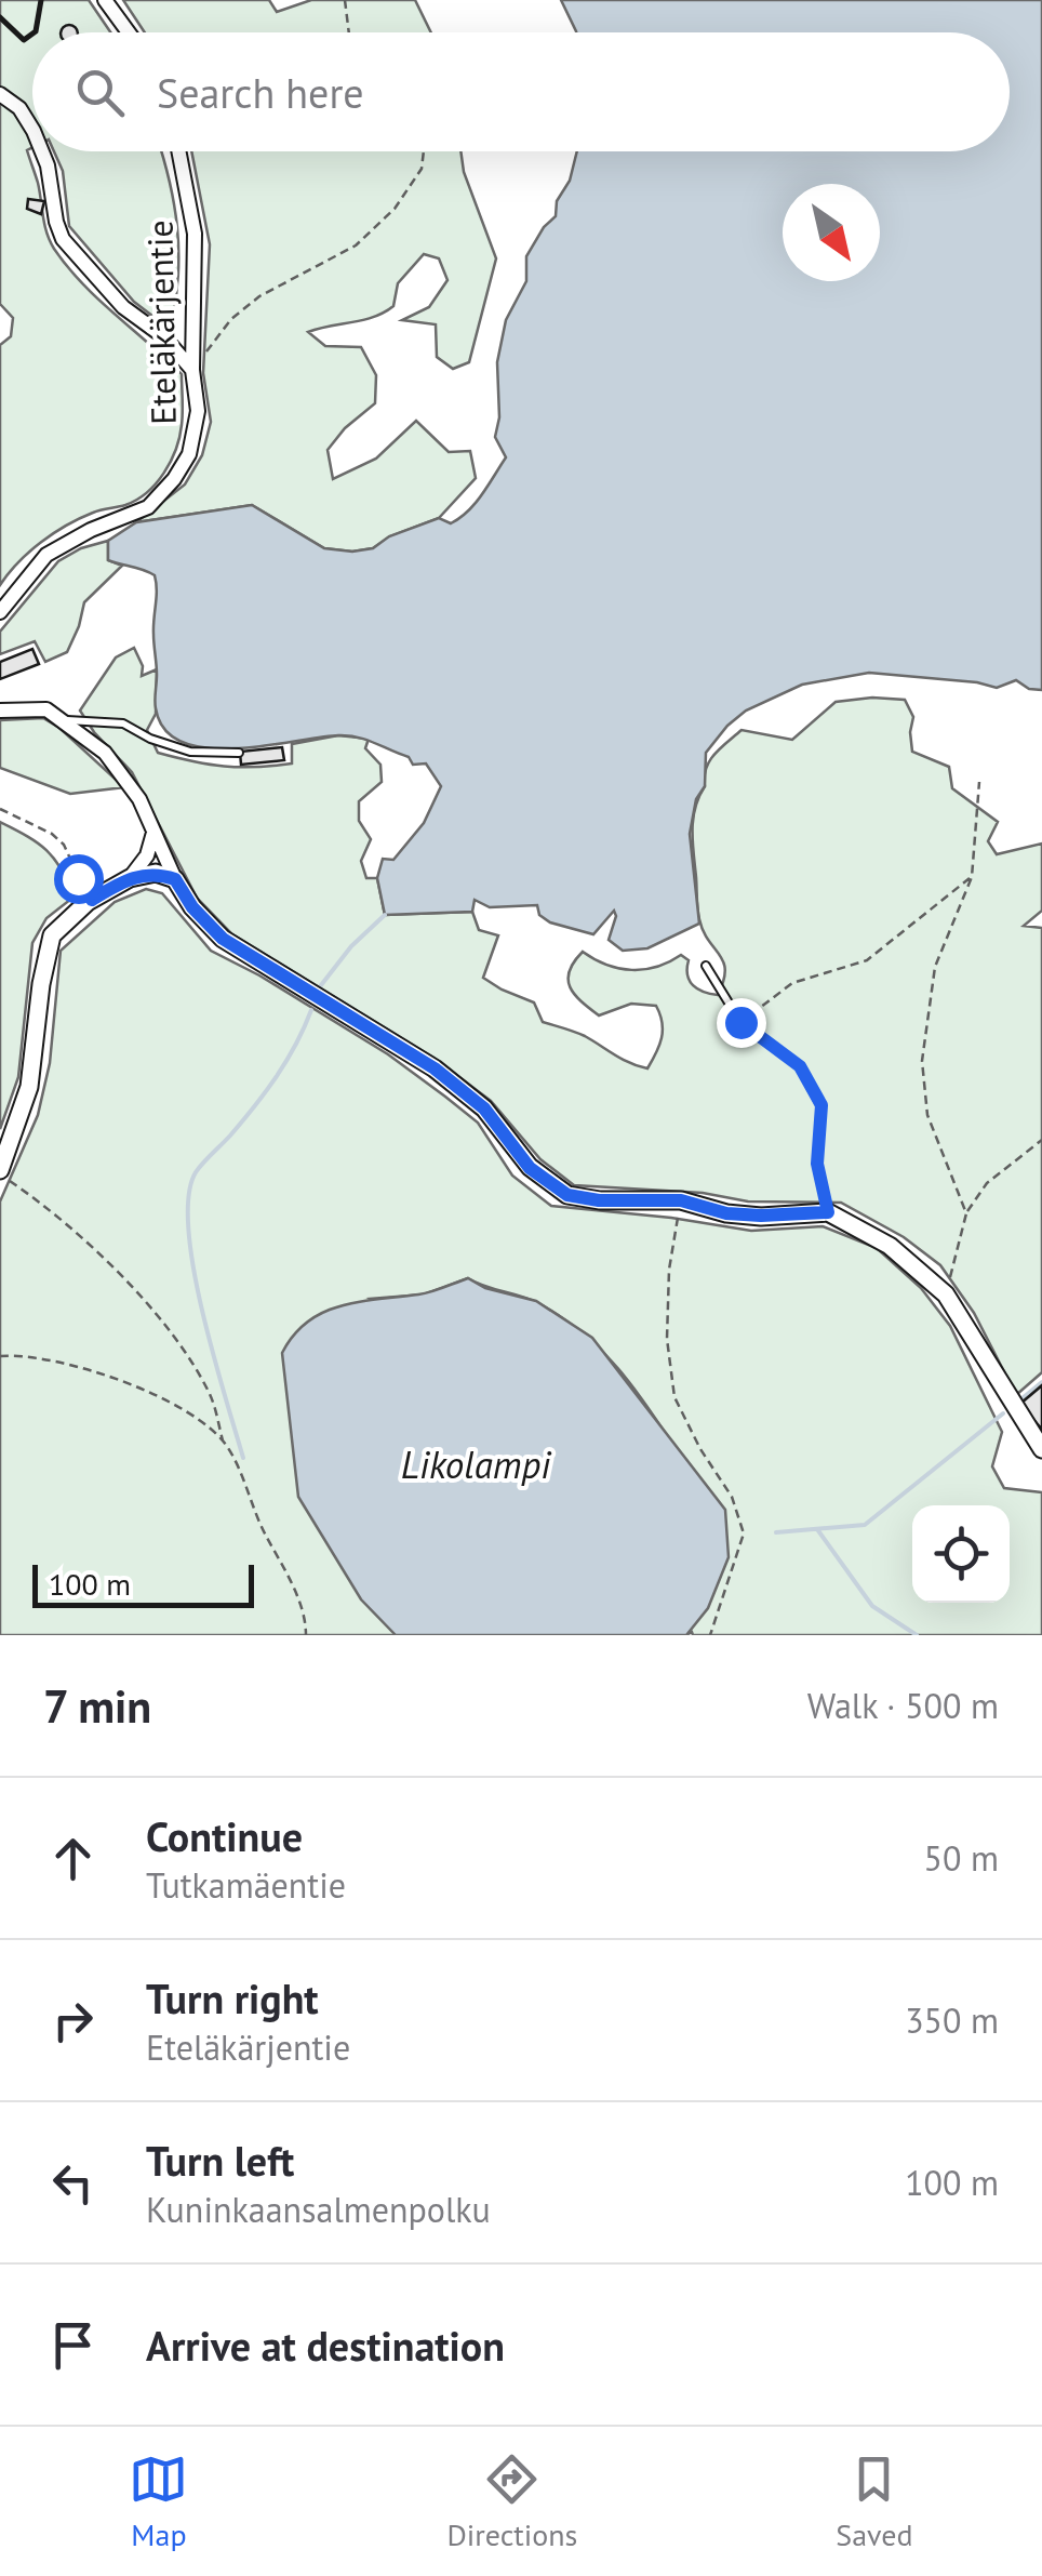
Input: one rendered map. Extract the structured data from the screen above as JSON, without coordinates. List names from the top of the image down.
{
  "streets": {
    "street": ["Eteläkärjentie"]
  },
  "water": ["Likolampi"],
  "scale_bar": "100 m",
  "north": "bottom right",
  "page": {
    "search": "Search here",
    "scale": "100 m",
    "heading": ["7 min", "Walk · 500 m"],
    "list": [
      ["Continue", "Tutkamäentie", "50 m"],
      ["Turn right", "Eteläkärjentie", "350 m"],
      ["Turn left", "Kuninkaansalmenpolku", "100 m"],
      "Arrive at destination"
    ],
    "nav": ["Map", "Directions", "Saved"]
  }
}
